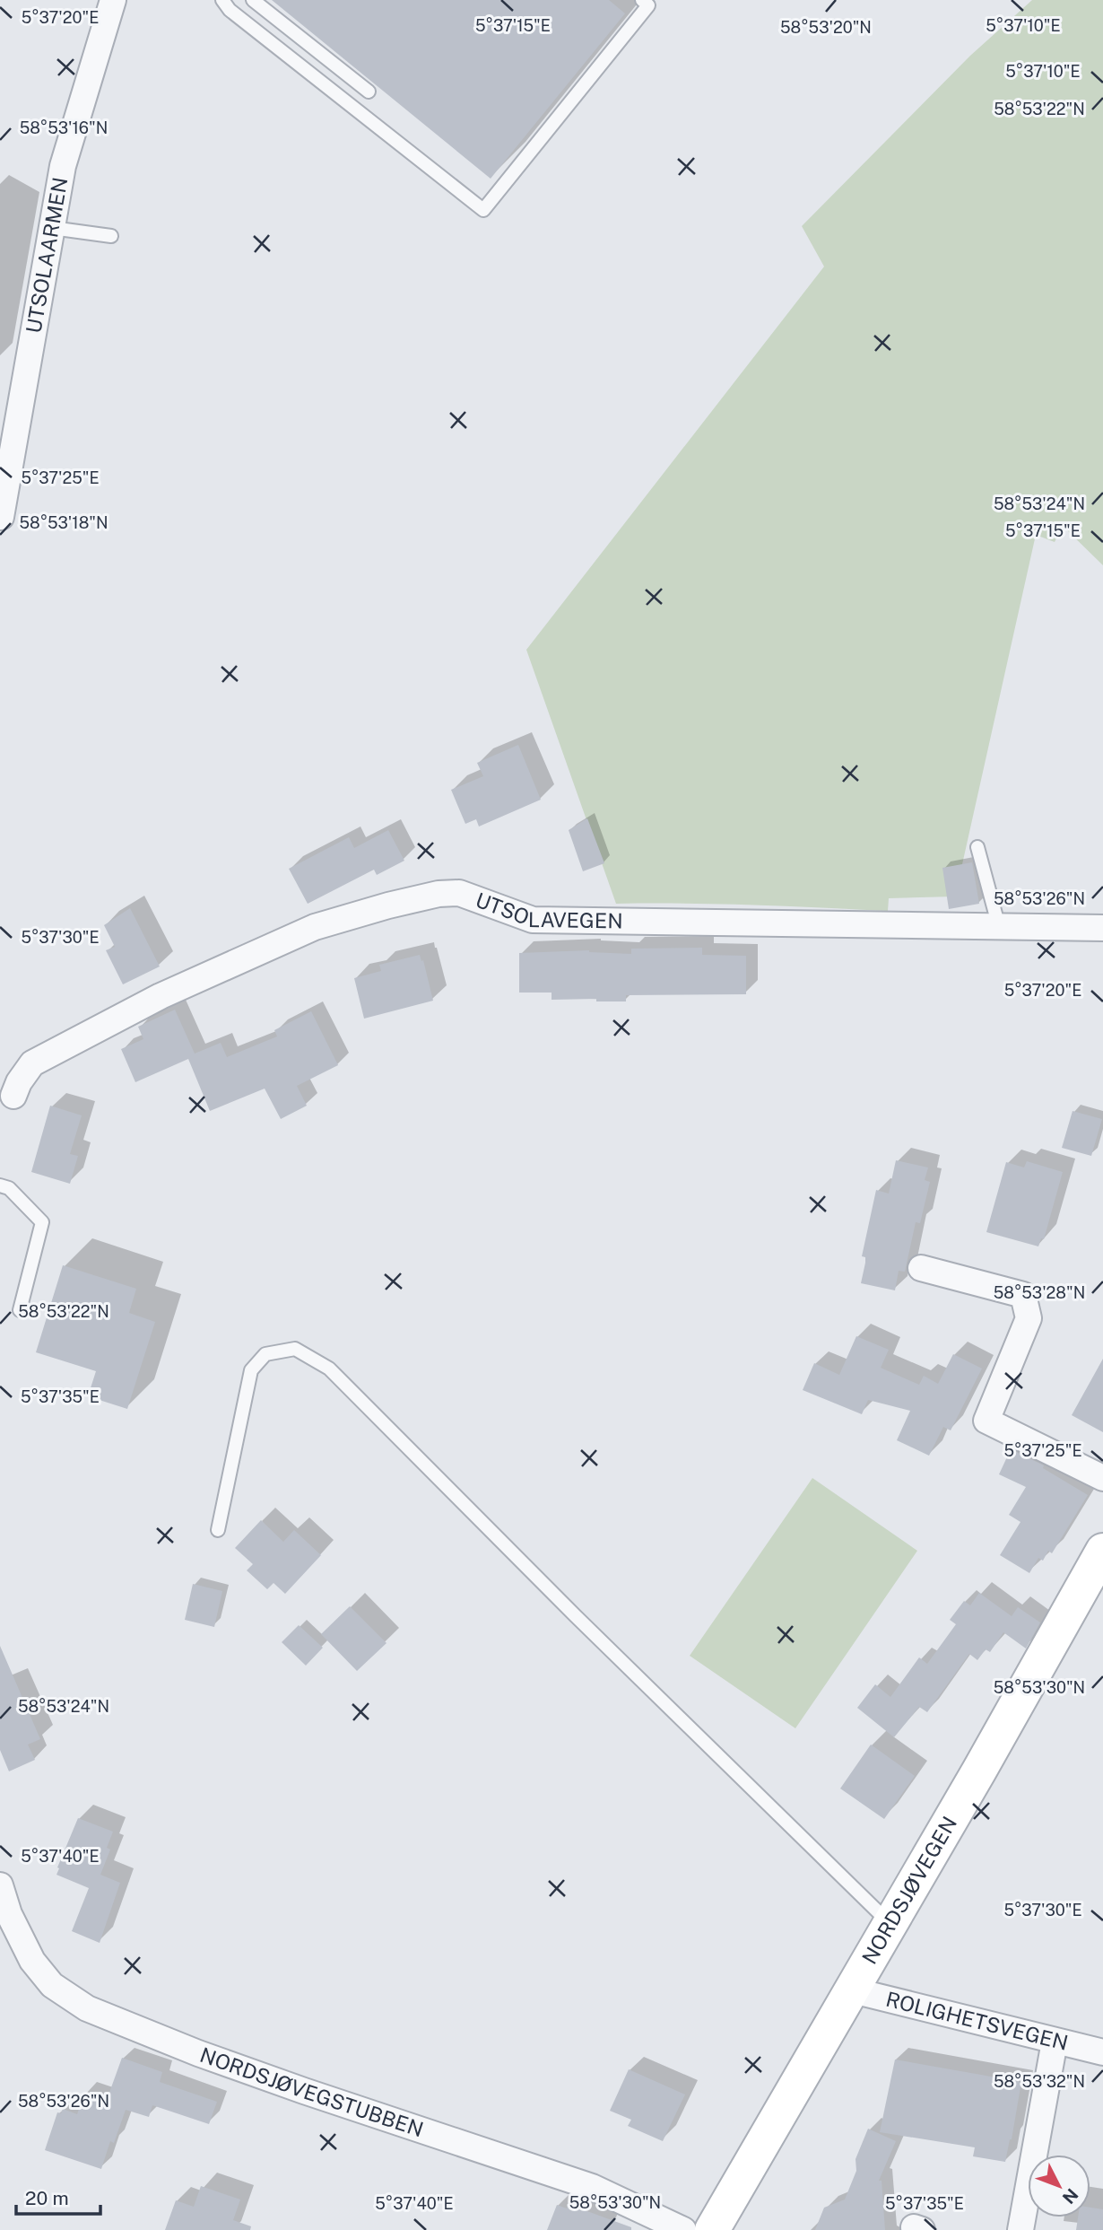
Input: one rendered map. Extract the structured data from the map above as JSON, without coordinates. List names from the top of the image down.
{
  "streets": {
    "street": [
      "UTSOLAARMEN",
      "UTSOLAVEGEN",
      "NORDSJØVEGEN",
      "ROLIGHETSVEGEN",
      "NORDSJØVEGSTUBBEN"
    ]
  },
  "crossings": [
    ["NORDSJØVEGEN", "ROLIGHETSVEGEN"]
  ],
  "scale_bar": "20 m",
  "north": "bottom right",
  "coordinates": [
    "5°37'20\"E",
    "5°37'15\"E",
    "5°37'10\"E",
    "58°53'20\"N",
    "58°53'22\"N",
    "58°53'16\"N",
    "5°37'25\"E",
    "58°53'24\"N",
    "58°53'18\"N",
    "58°53'26\"N",
    "5°37'30\"E",
    "58°53'28\"N",
    "5°37'35\"E",
    "58°53'30\"N",
    "5°37'40\"E",
    "58°53'32\"N"
  ]
}
